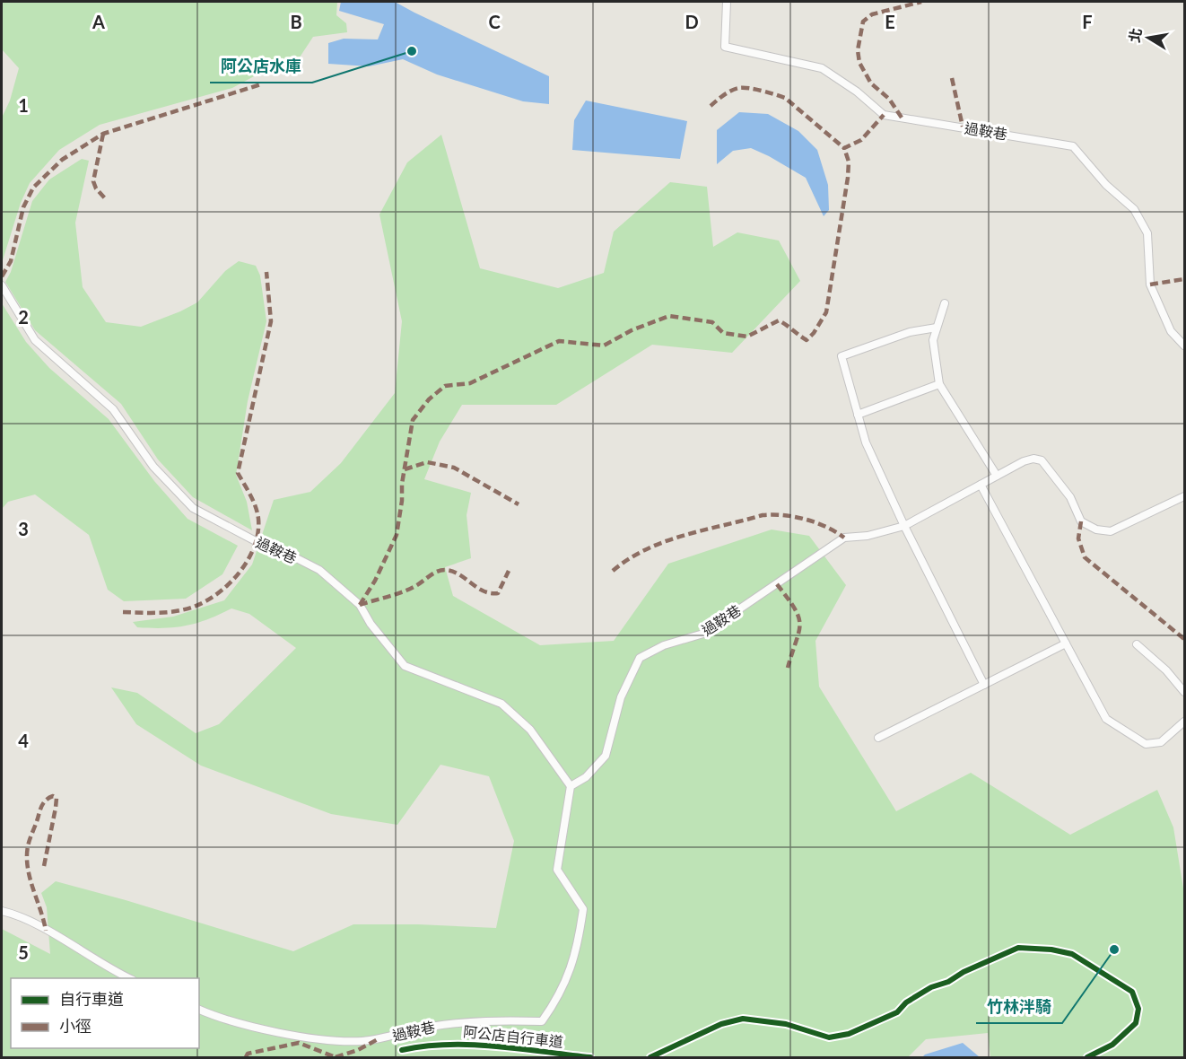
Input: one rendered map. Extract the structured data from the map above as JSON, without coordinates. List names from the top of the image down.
{
  "streets": {
    "lane": ["過鞍巷"],
    "cycle path": ["阿公店自行車道"]
  },
  "places": ["阿公店水庫", "竹林泮騎"],
  "legend": ["自行車道", "小徑"],
  "north": "left",
  "grid": {
    "columns": [
      "A",
      "B",
      "C",
      "D",
      "E",
      "F"
    ],
    "rows": [
      "1",
      "2",
      "3",
      "4",
      "5"
    ]
  }
}
